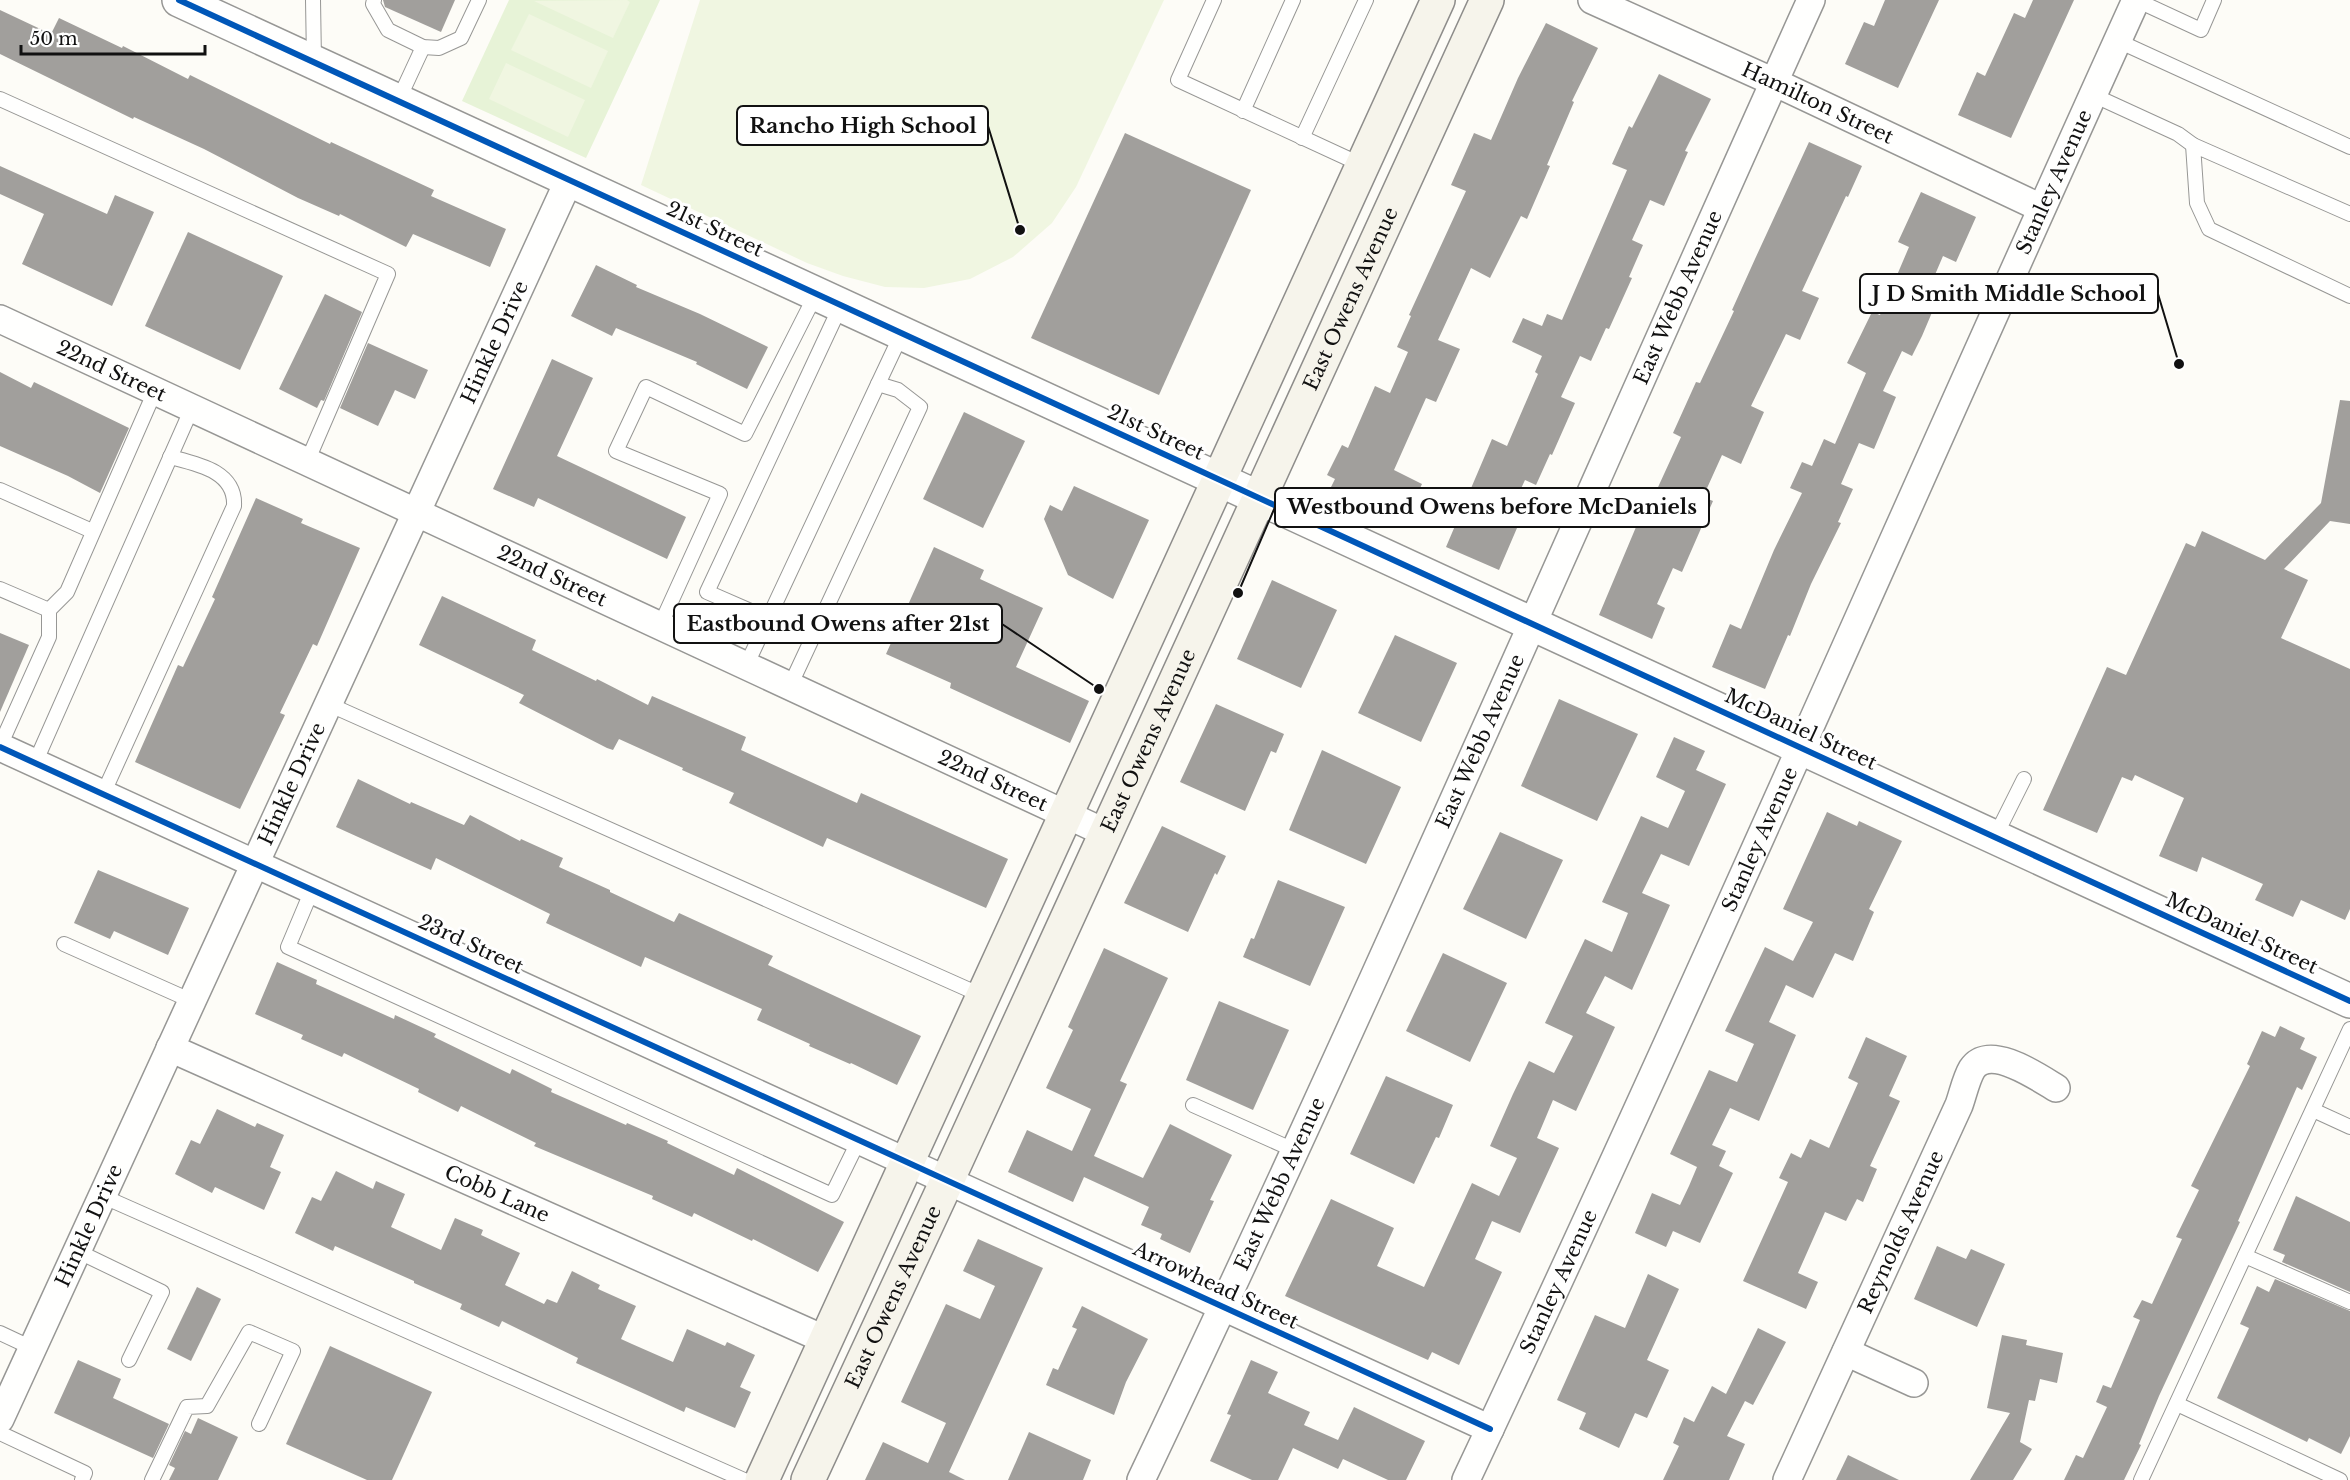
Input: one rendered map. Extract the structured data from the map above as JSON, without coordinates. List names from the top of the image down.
{
  "streets": {
    "main road": ["East Owens Avenue"],
    "street": [
      "Hamilton Street",
      "Stanley Avenue",
      "21st Street",
      "East Webb Avenue",
      "Hinkle Drive",
      "22nd Street",
      "McDaniel Street",
      "23rd Street",
      "Cobb Lane",
      "Reynolds Avenue",
      "Arrowhead Street"
    ]
  },
  "crossings": [
    ["Hamilton Street", "Stanley Avenue"],
    ["Hamilton Street", "East Webb Avenue"],
    ["Stanley Avenue", "McDaniel Street"],
    ["Stanley Avenue", "Arrowhead Street"],
    ["21st Street", "East Owens Avenue"],
    ["21st Street", "Hinkle Drive"],
    ["21st Street", "McDaniel Street"],
    ["East Owens Avenue", "22nd Street"],
    ["East Owens Avenue", "McDaniel Street"],
    ["East Owens Avenue", "23rd Street"],
    ["East Owens Avenue", "Cobb Lane"],
    ["East Owens Avenue", "Arrowhead Street"],
    ["East Webb Avenue", "McDaniel Street"],
    ["East Webb Avenue", "Arrowhead Street"],
    ["Hinkle Drive", "22nd Street"],
    ["Hinkle Drive", "23rd Street"],
    ["Hinkle Drive", "Cobb Lane"],
    ["23rd Street", "Arrowhead Street"]
  ],
  "places": [
    "Rancho High School",
    "J D Smith Middle School",
    "Westbound Owens before McDaniels",
    "Eastbound Owens after 21st"
  ],
  "scale_bar": "50 m"
}
